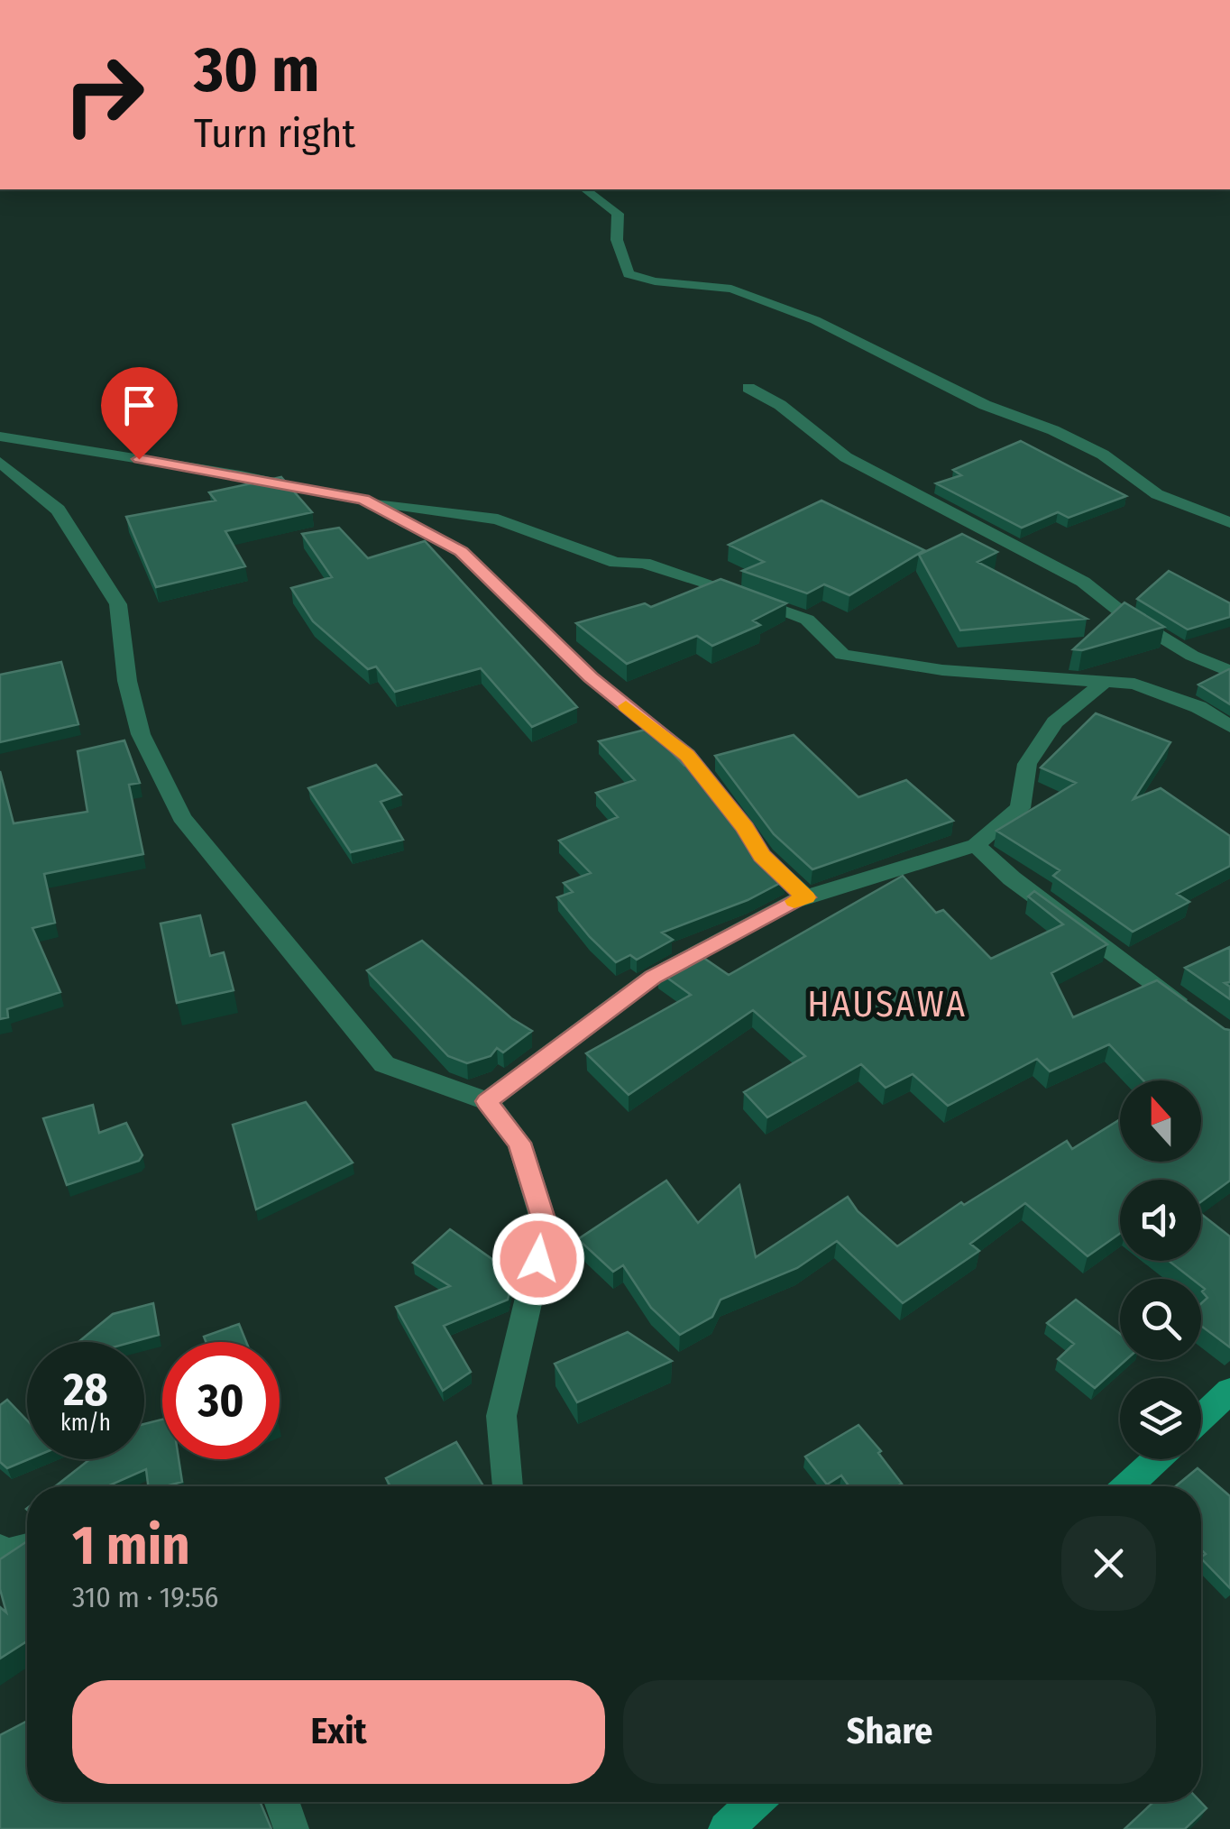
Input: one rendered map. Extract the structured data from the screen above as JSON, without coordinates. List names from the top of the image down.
{
  "districts": ["HAUSAWA"],
  "north": "top",
  "page": {
    "turn": ["30 m", "Turn right"],
    "speed": "28 km/h",
    "limit": "30",
    "heading": ["1 min", "310 m · 19:56"],
    "buttons": ["Exit", "Share"]
  }
}
